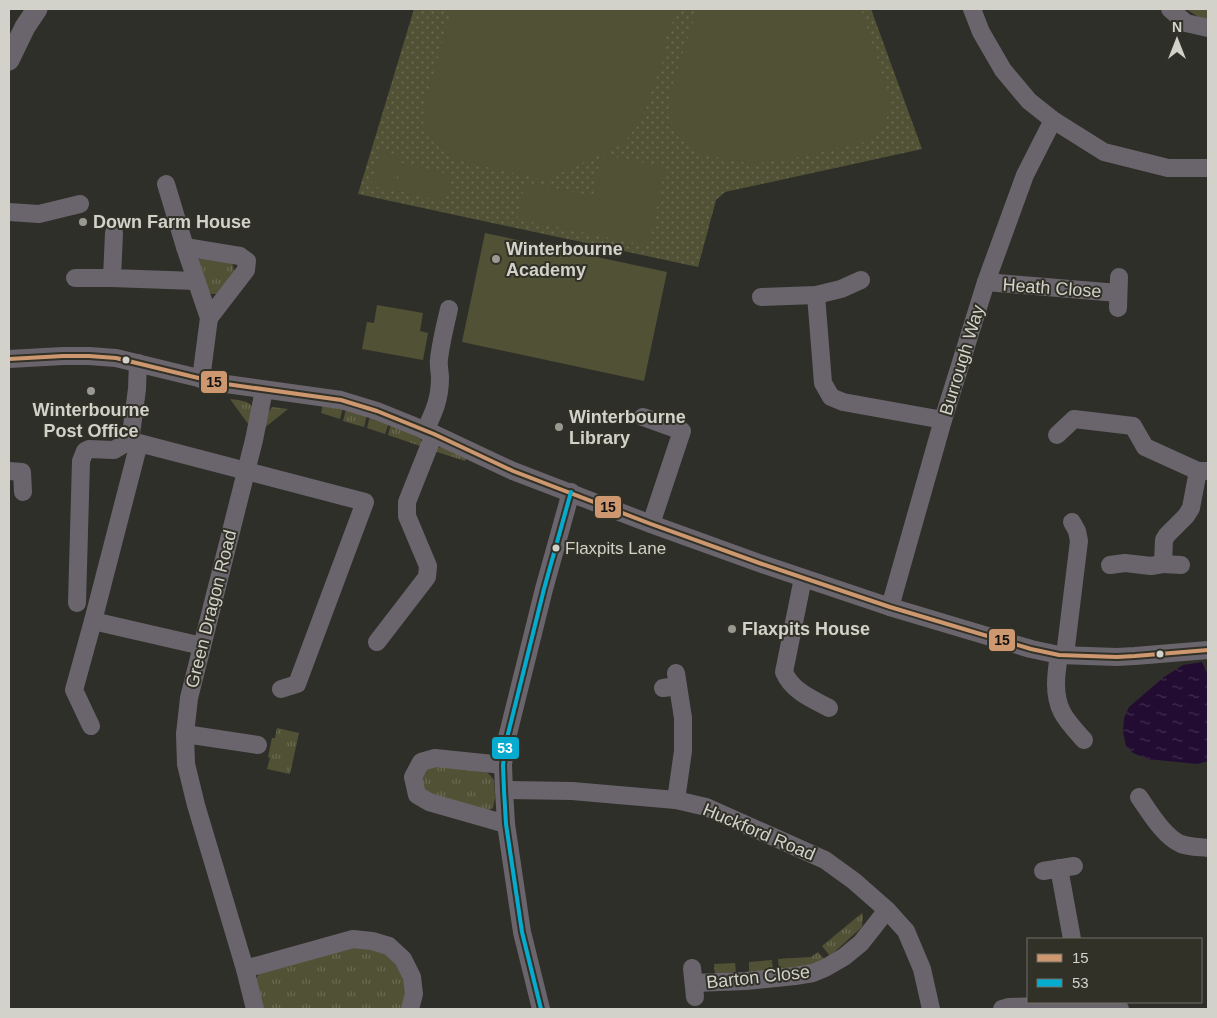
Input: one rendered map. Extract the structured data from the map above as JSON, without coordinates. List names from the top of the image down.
{
  "streets": {
    "street": [
      "Heath Close",
      "Burrough Way",
      "Green Dragon Road",
      "Huckford Road",
      "Barton Close"
    ]
  },
  "crossings": [
    ["Heath Close", "Burrough Way"],
    ["Huckford Road", "Barton Close"]
  ],
  "places": [
    "Down Farm House",
    "Winterbourne Academy",
    "Winterbourne Post Office",
    "Winterbourne Library",
    "Flaxpits Lane",
    "Flaxpits House"
  ],
  "lines": ["transit line 15", "transit line 53"],
  "legend": ["15", "53"],
  "north": "top"
}
